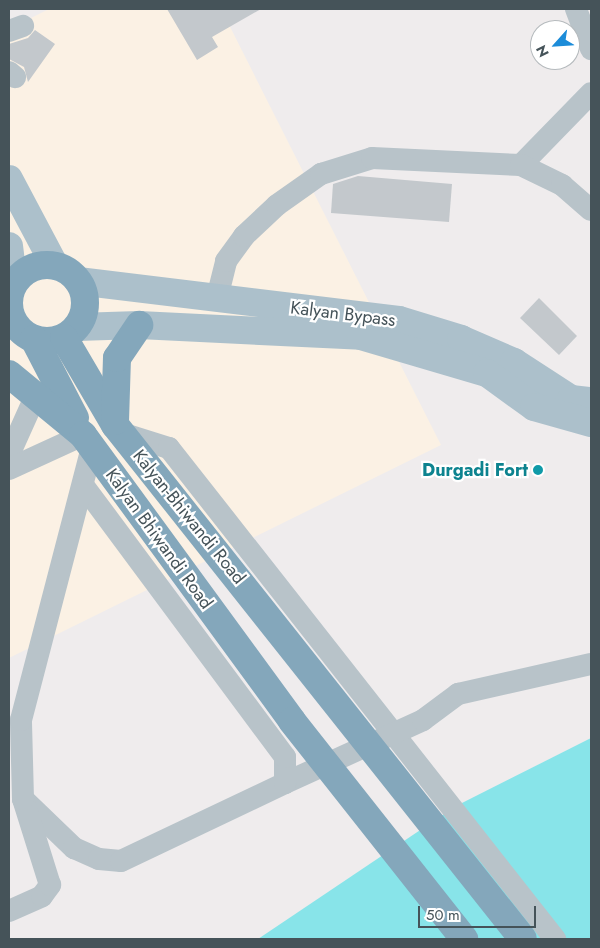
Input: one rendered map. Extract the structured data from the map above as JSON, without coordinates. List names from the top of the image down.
{
  "streets": {
    "highway": ["Kalyan-Bhiwandi Road", "Kalyan Bhiwandi Road"],
    "main road": ["Kalyan Bypass"]
  },
  "crossings": [
    ["Kalyan Bypass", "Kalyan-Bhiwandi Road"]
  ],
  "places": ["Durgadi Fort"],
  "scale_bar": "50 m",
  "north": "bottom left"
}
